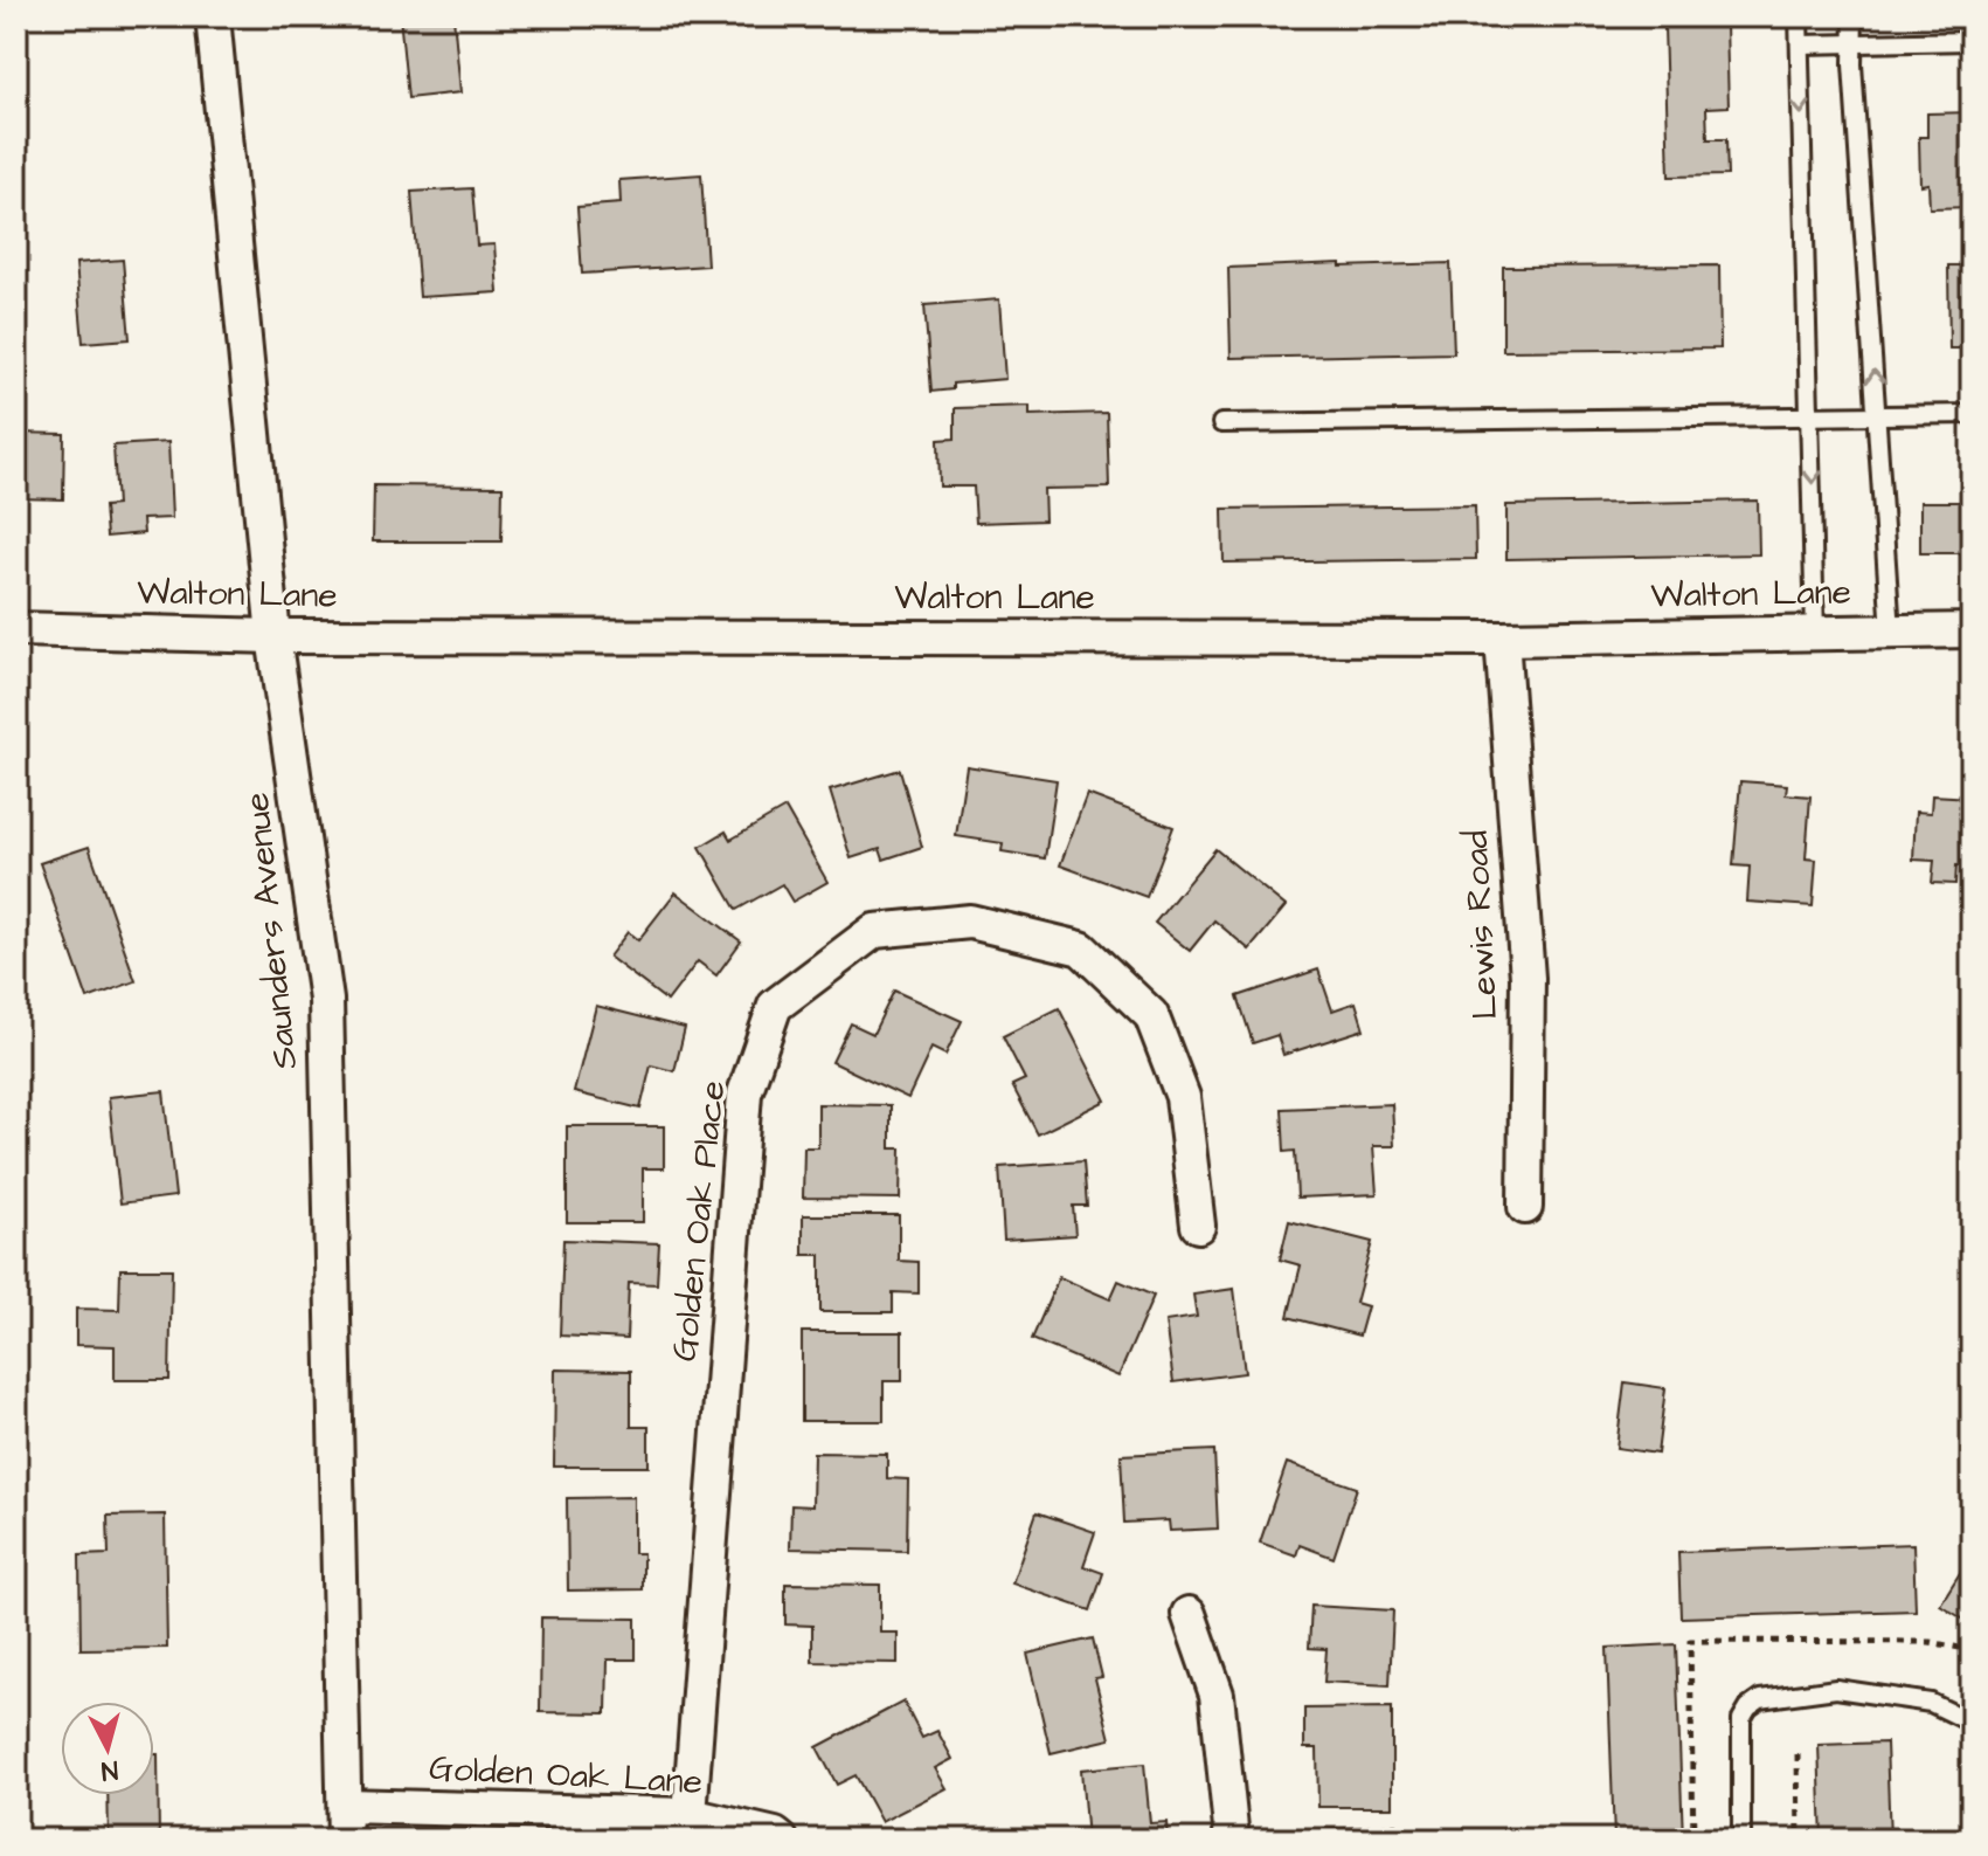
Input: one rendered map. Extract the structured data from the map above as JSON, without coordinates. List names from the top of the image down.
{
  "streets": {
    "street": [
      "Walton Lane",
      "Lewis Road",
      "Saunders Avenue",
      "Golden Oak Place",
      "Golden Oak Lane"
    ]
  },
  "crossings": [
    ["Walton Lane", "Lewis Road"],
    ["Walton Lane", "Saunders Avenue"],
    ["Saunders Avenue", "Golden Oak Lane"],
    ["Golden Oak Place", "Golden Oak Lane"]
  ],
  "north": "bottom"
}
